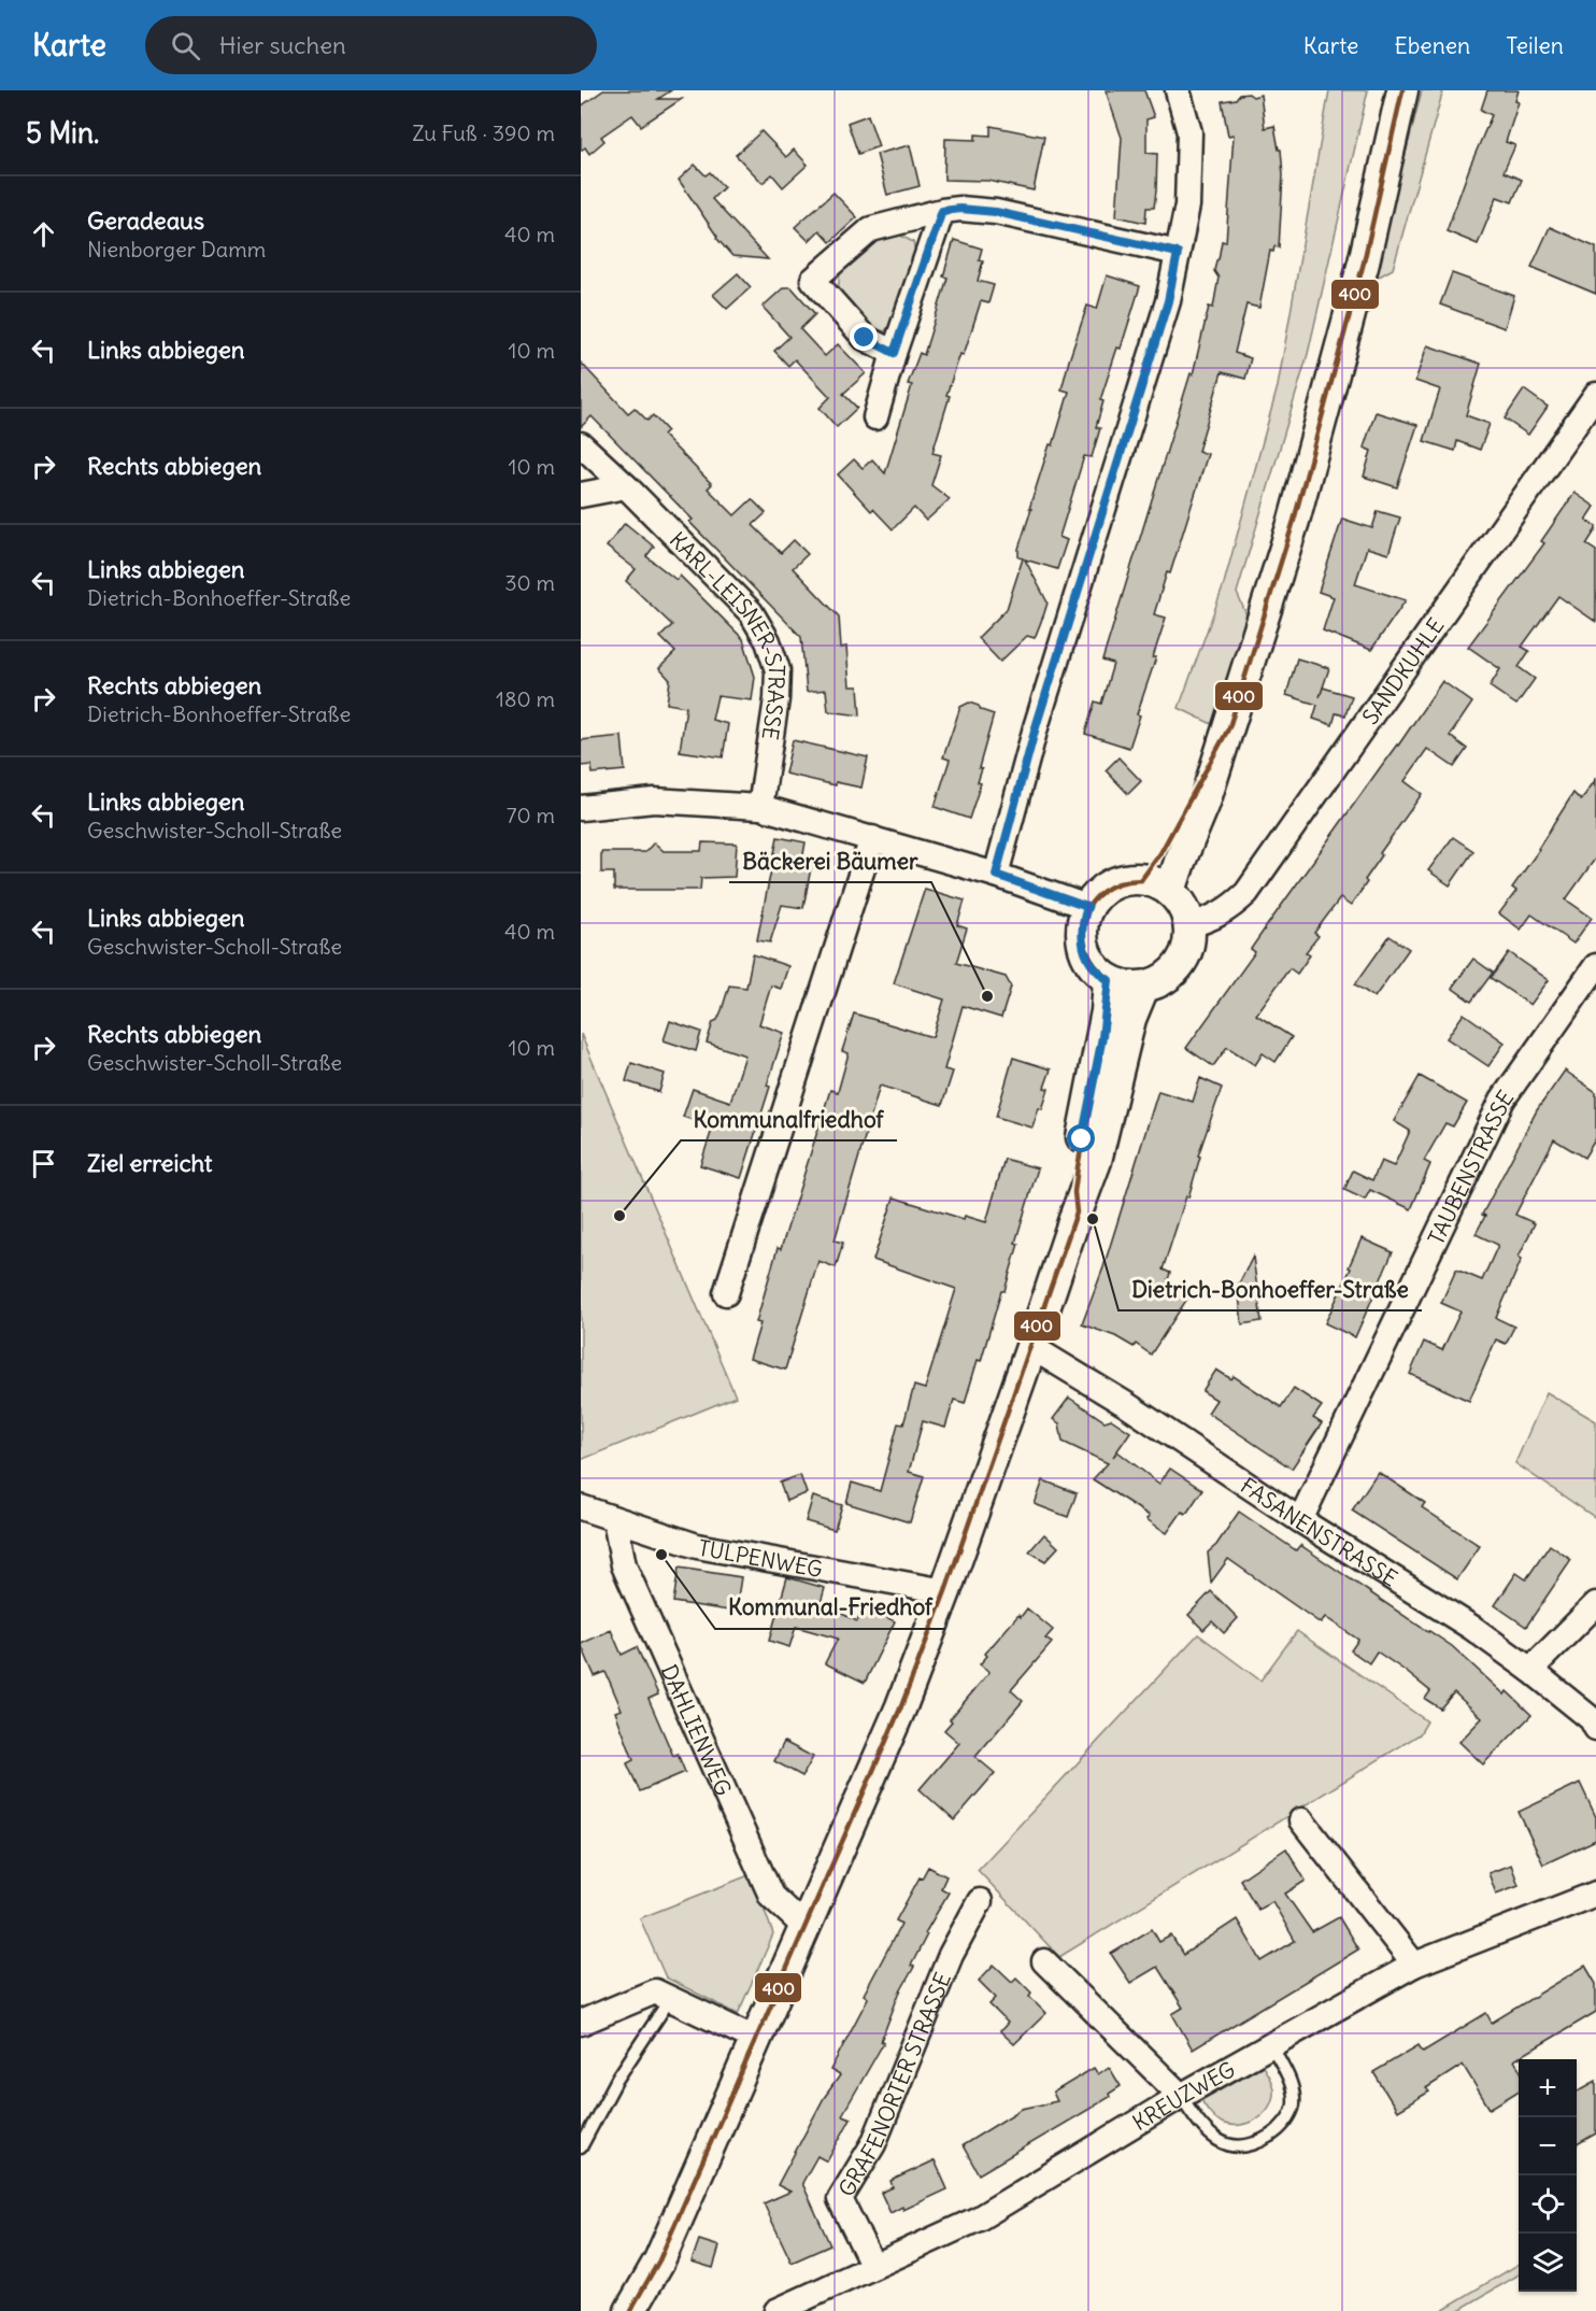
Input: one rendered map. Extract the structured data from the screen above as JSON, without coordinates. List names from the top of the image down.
{
  "streets": {
    "street": [
      "KARL-LEISNER-STRASSE",
      "SANDKUHLE",
      "TAUBENSTRASSE",
      "FASANENSTRASSE",
      "TULPENWEG",
      "DAHLIENWEG",
      "GRAFENORTER STRASSE",
      "KREUZWEG"
    ]
  },
  "crossings": [
    ["TAUBENSTRASSE", "FASANENSTRASSE"],
    ["TULPENWEG", "DAHLIENWEG"],
    ["GRAFENORTER STRASSE", "KREUZWEG"]
  ],
  "places": [
    "Bäckerei Bäumer",
    "Kommunalfriedhof",
    "Dietrich-Bonhoeffer-Straße",
    "Kommunal-Friedhof"
  ],
  "lines": ["transit line 400"],
  "page": {
    "header": "Karte",
    "search": "Hier suchen",
    "nav": ["Karte", "Ebenen", "Teilen"],
    "heading": ["5 Min.", "Zu Fuß · 390 m"],
    "list": [
      ["Geradeaus", "Nienborger Damm", "40 m"],
      ["Links abbiegen", "10 m"],
      ["Rechts abbiegen", "10 m"],
      ["Links abbiegen", "Dietrich-Bonhoeffer-Straße", "30 m"],
      ["Rechts abbiegen", "Dietrich-Bonhoeffer-Straße", "180 m"],
      ["Links abbiegen", "Geschwister-Scholl-Straße", "70 m"],
      ["Links abbiegen", "Geschwister-Scholl-Straße", "40 m"],
      ["Rechts abbiegen", "Geschwister-Scholl-Straße", "10 m"],
      "Ziel erreicht"
    ],
    "map_buttons": ["+", "−"]
  }
}
